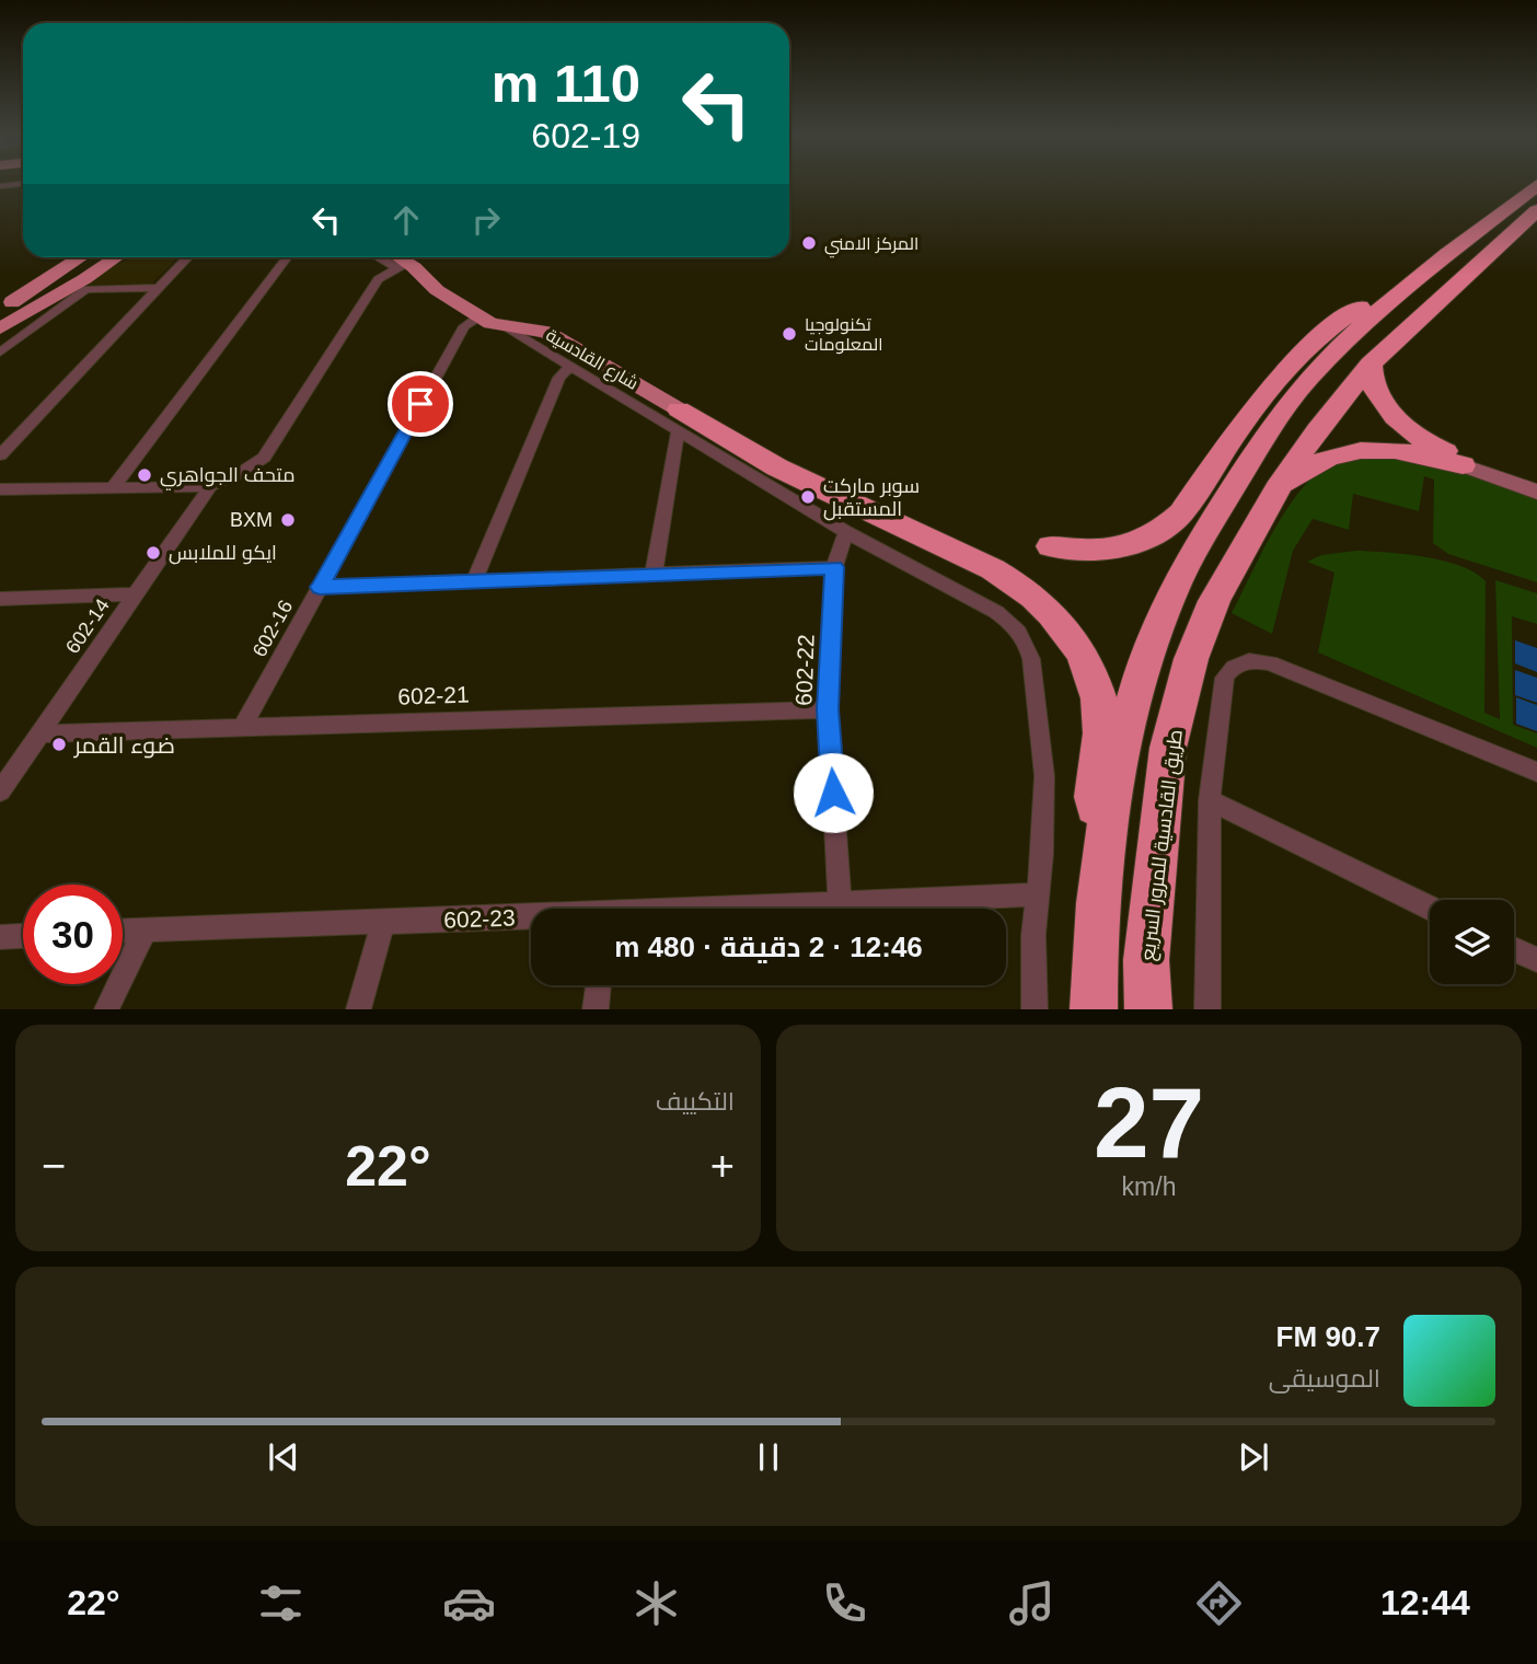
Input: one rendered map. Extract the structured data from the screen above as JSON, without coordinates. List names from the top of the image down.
{
  "streets": {
    "highway": ["طريق القادسية للمرور السريع"],
    "main road": ["شارع القادسية"],
    "street": [
      "602-14",
      "602-16",
      "602-22",
      "602-21",
      "602-23"
    ]
  },
  "crossings": [
    ["شارع القادسية", "602-16"],
    ["602-14", "602-21"],
    ["602-16", "602-21"],
    ["602-22", "602-21"],
    ["602-22", "602-23"]
  ],
  "places": [
    "المركز الامني",
    "تكنولوجيا المعلومات",
    "متحف الجواهري",
    "سوبر ماركت المستقبل",
    "BXM",
    "ايكو للملابس",
    "ضوء القمر"
  ],
  "page": {
    "turn": ["110 m", "602-19"],
    "limit": "30",
    "trip": "12:46 · 2 دقيقة · 480 m",
    "tile": [
      ["27", "km/h"],
      "التكييف"
    ],
    "heat": ["−", "22°", "+"],
    "song": ["90.7 FM", "الموسيقى"],
    "tabs": ["12:44", "22°"]
  }
}
